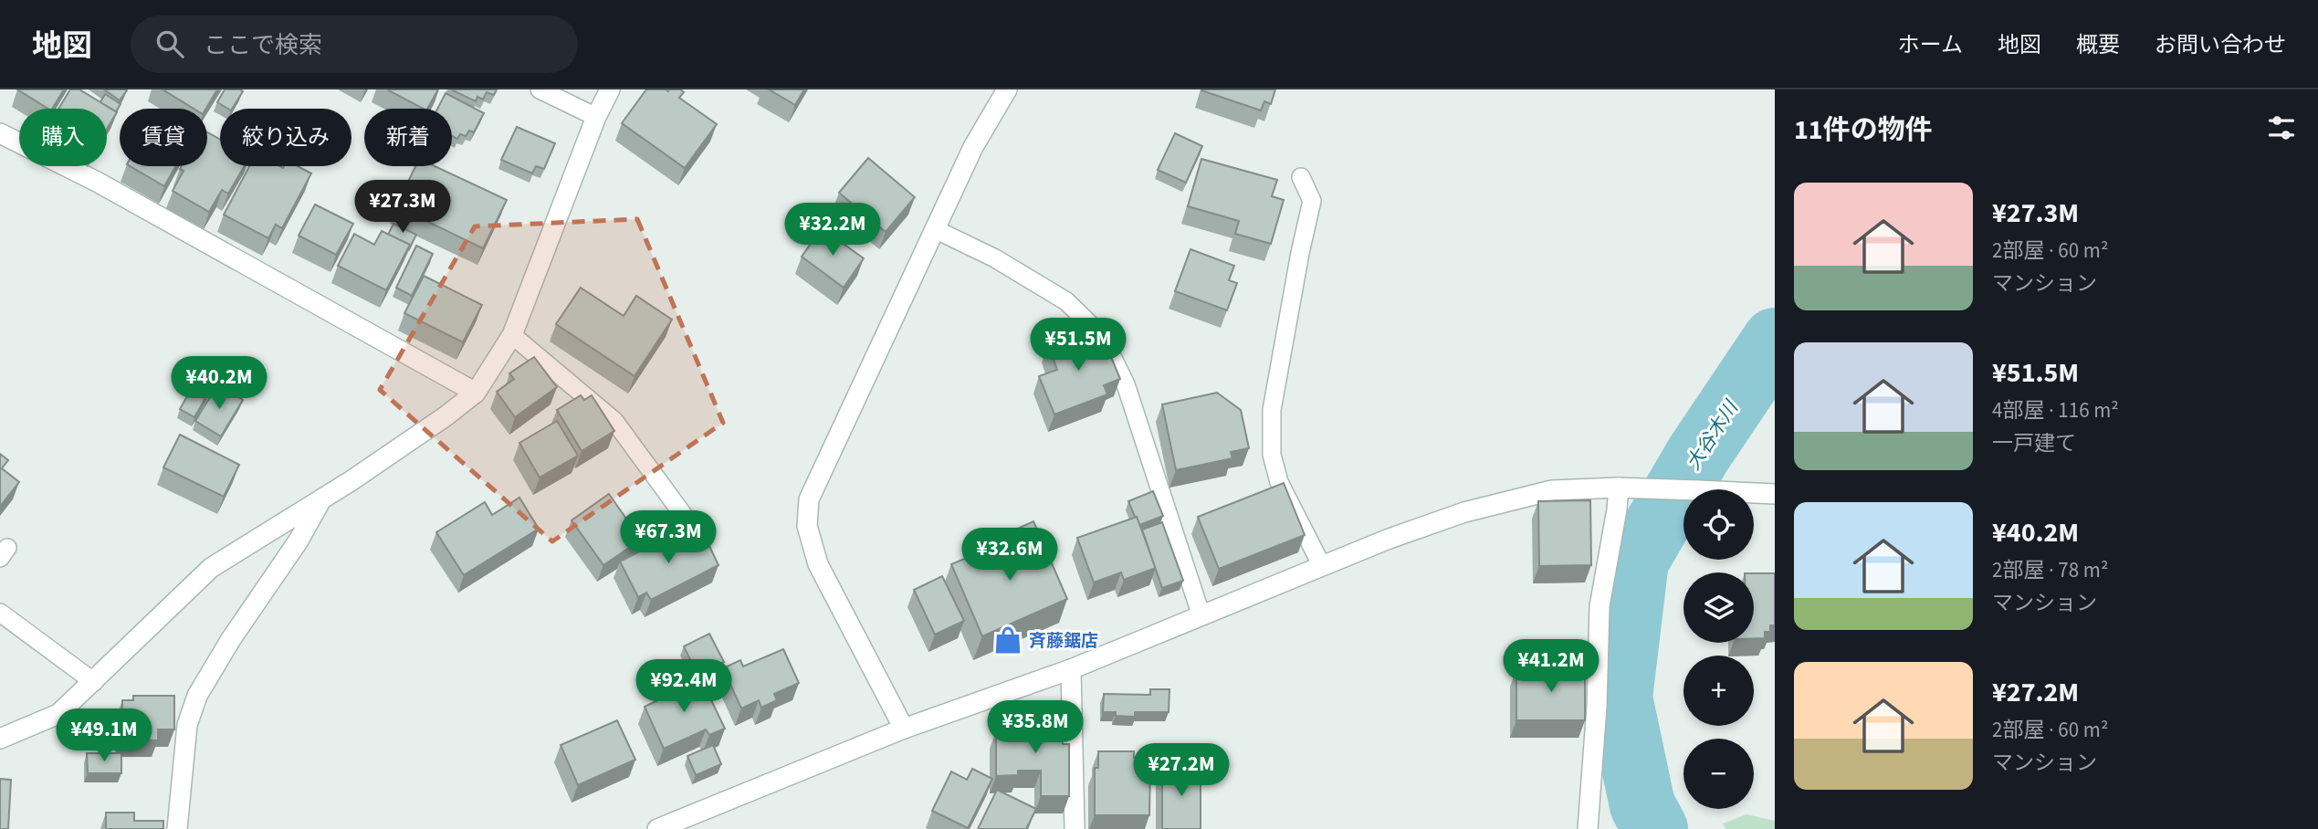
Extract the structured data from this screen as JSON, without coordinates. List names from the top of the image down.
{
  "water": ["大谷木川"],
  "places": {
    "shop": ["斉藤鋸店"]
  },
  "page": {
    "header": "地図",
    "search": "ここで検索",
    "nav": [
      "ホーム",
      "地図",
      "概要",
      "お問い合わせ"
    ],
    "heading": "11件の物件",
    "chip": [
      "購入",
      "賃貸",
      "絞り込み",
      "新着"
    ],
    "list": [
      {
        "name": "¥27.3M",
        "note": "2部屋 · 60 m² · マンション"
      },
      {
        "name": "¥51.5M",
        "note": "4部屋 · 116 m² · 一戸建て"
      },
      {
        "name": "¥40.2M",
        "note": "2部屋 · 78 m² · マンション"
      },
      {
        "name": "¥27.2M",
        "note": "2部屋 · 60 m² · マンション"
      }
    ],
    "price": [
      "¥27.3M",
      "¥32.2M",
      "¥51.5M",
      "¥40.2M",
      "¥67.3M",
      "¥32.6M",
      "¥41.2M",
      "¥92.4M",
      "¥35.8M",
      "¥49.1M",
      "¥27.2M"
    ],
    "map_buttons": ["+", "−"]
  }
}
